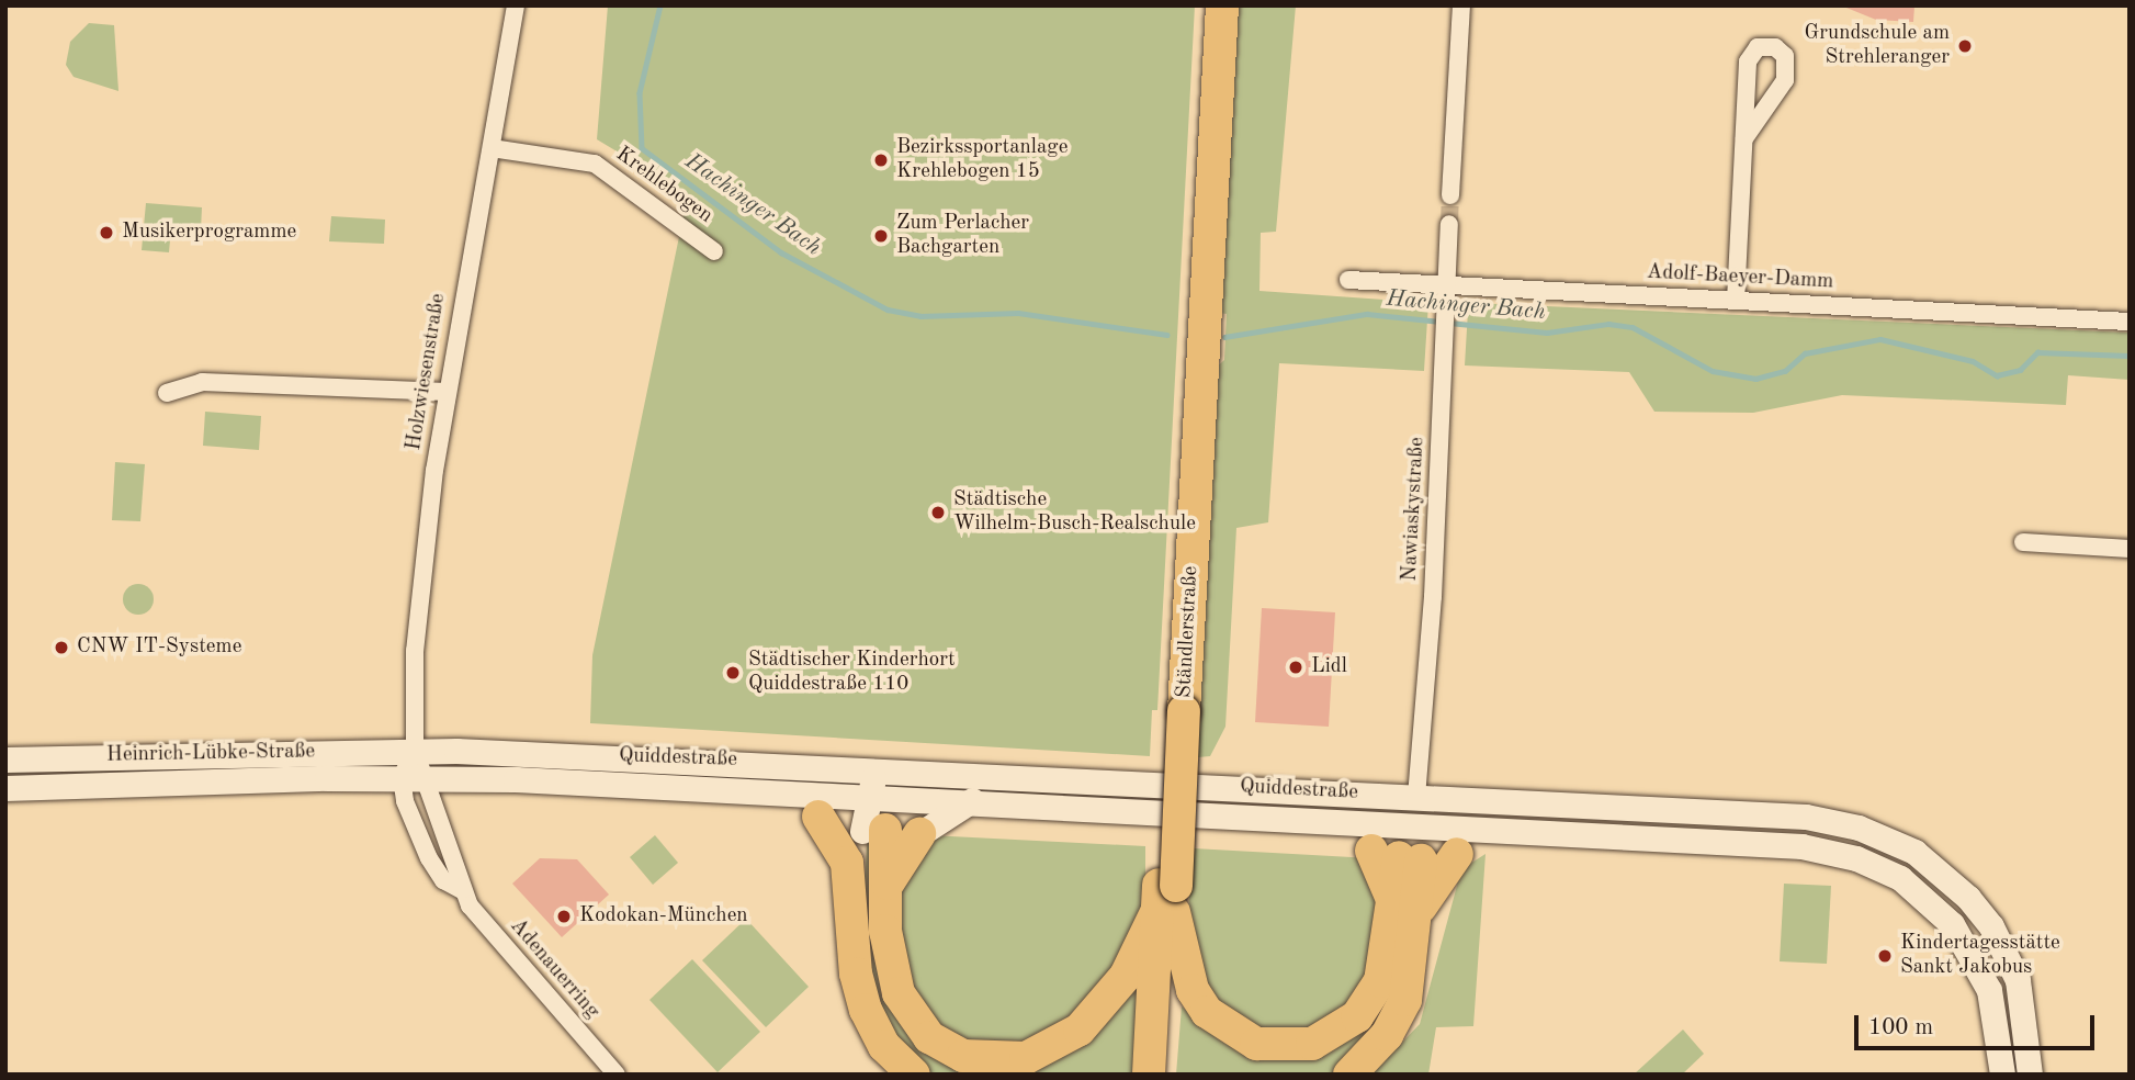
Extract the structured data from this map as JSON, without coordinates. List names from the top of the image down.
{
  "streets": {
    "highway": ["Ständlerstraße"],
    "main road": ["Heinrich-Lübke-Straße", "Quiddestraße"],
    "street": [
      "Krehlebogen",
      "Adolf-Baeyer-Damm",
      "Holzwiesenstraße",
      "Nawiaskystraße",
      "Adenauerring"
    ]
  },
  "crossings": [
    ["Krehlebogen", "Holzwiesenstraße"],
    ["Adolf-Baeyer-Damm", "Nawiaskystraße"],
    ["Holzwiesenstraße", "Heinrich-Lübke-Straße"],
    ["Holzwiesenstraße", "Quiddestraße"],
    ["Nawiaskystraße", "Quiddestraße"],
    ["Heinrich-Lübke-Straße", "Quiddestraße"],
    ["Heinrich-Lübke-Straße", "Adenauerring"],
    ["Quiddestraße", "Adenauerring"]
  ],
  "water": ["Hachinger Bach"],
  "places": [
    "Grundschule am Strehleranger",
    "Bezirkssportanlage Krehlebogen 15",
    "Musikerprogramme",
    "Zum Perlacher Bachgarten",
    "Städtische Wilhelm-Busch-Realschule",
    "CNW IT-Systeme",
    "Lidl",
    "Städtischer Kinderhort Quiddestraße 110",
    "Kodokan-München",
    "Kindertagesstätte Sankt Jakobus"
  ],
  "scale_bar": "100 m"
}
